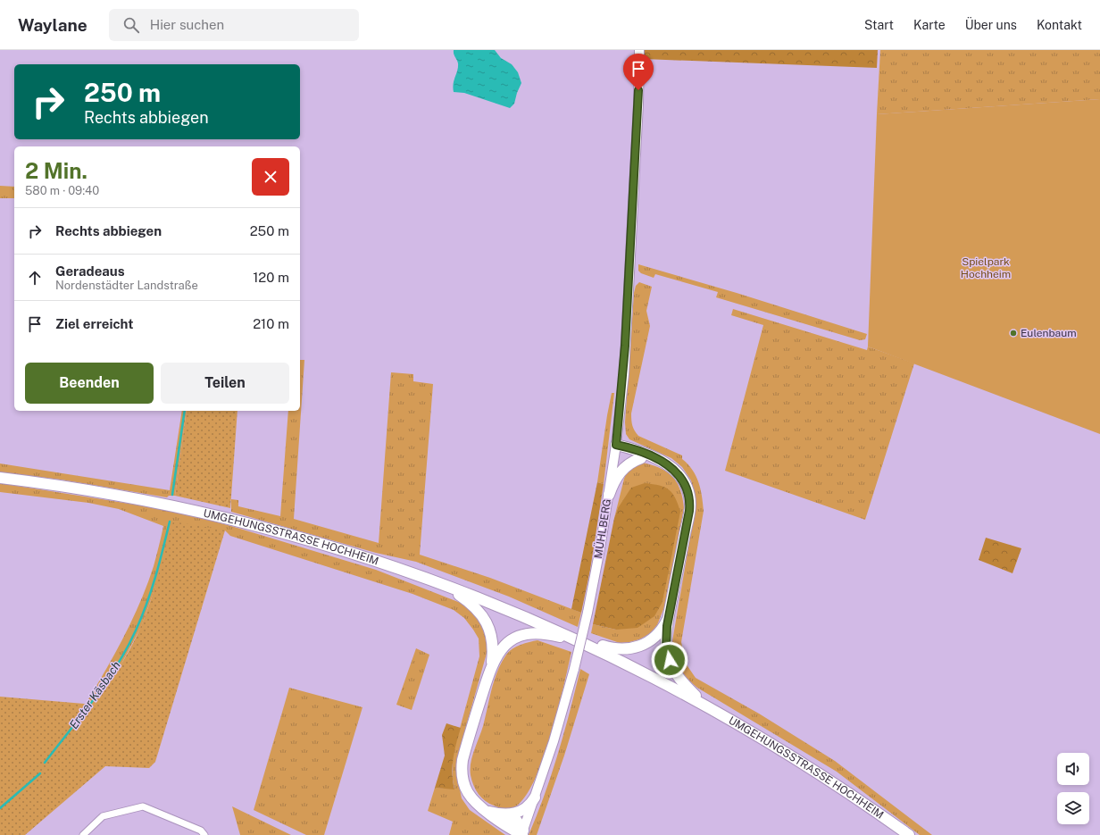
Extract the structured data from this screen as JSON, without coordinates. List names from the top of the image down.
{
  "streets": {
    "main road": ["MÜHLBERG", "UMGEHUNGSSTRASSE HOCHHEIM"]
  },
  "water": ["Erster Käsbach"],
  "parks": ["Spielpark Hochheim"],
  "places": ["Eulenbaum"],
  "page": {
    "header": "Waylane",
    "search": "Hier suchen",
    "nav": [
      "Start",
      "Karte",
      "Über uns",
      "Kontakt"
    ],
    "turn": ["250 m", "Rechts abbiegen"],
    "heading": ["2 Min.", "580 m · 09:40"],
    "list": [
      {
        "name": "Rechts abbiegen",
        "value": "250 m"
      },
      {
        "name": "Geradeaus",
        "note": "Nordenstädter Landstraße",
        "value": "120 m"
      },
      {
        "name": "Ziel erreicht",
        "value": "210 m"
      }
    ],
    "buttons": ["Beenden", "Teilen"]
  }
}
